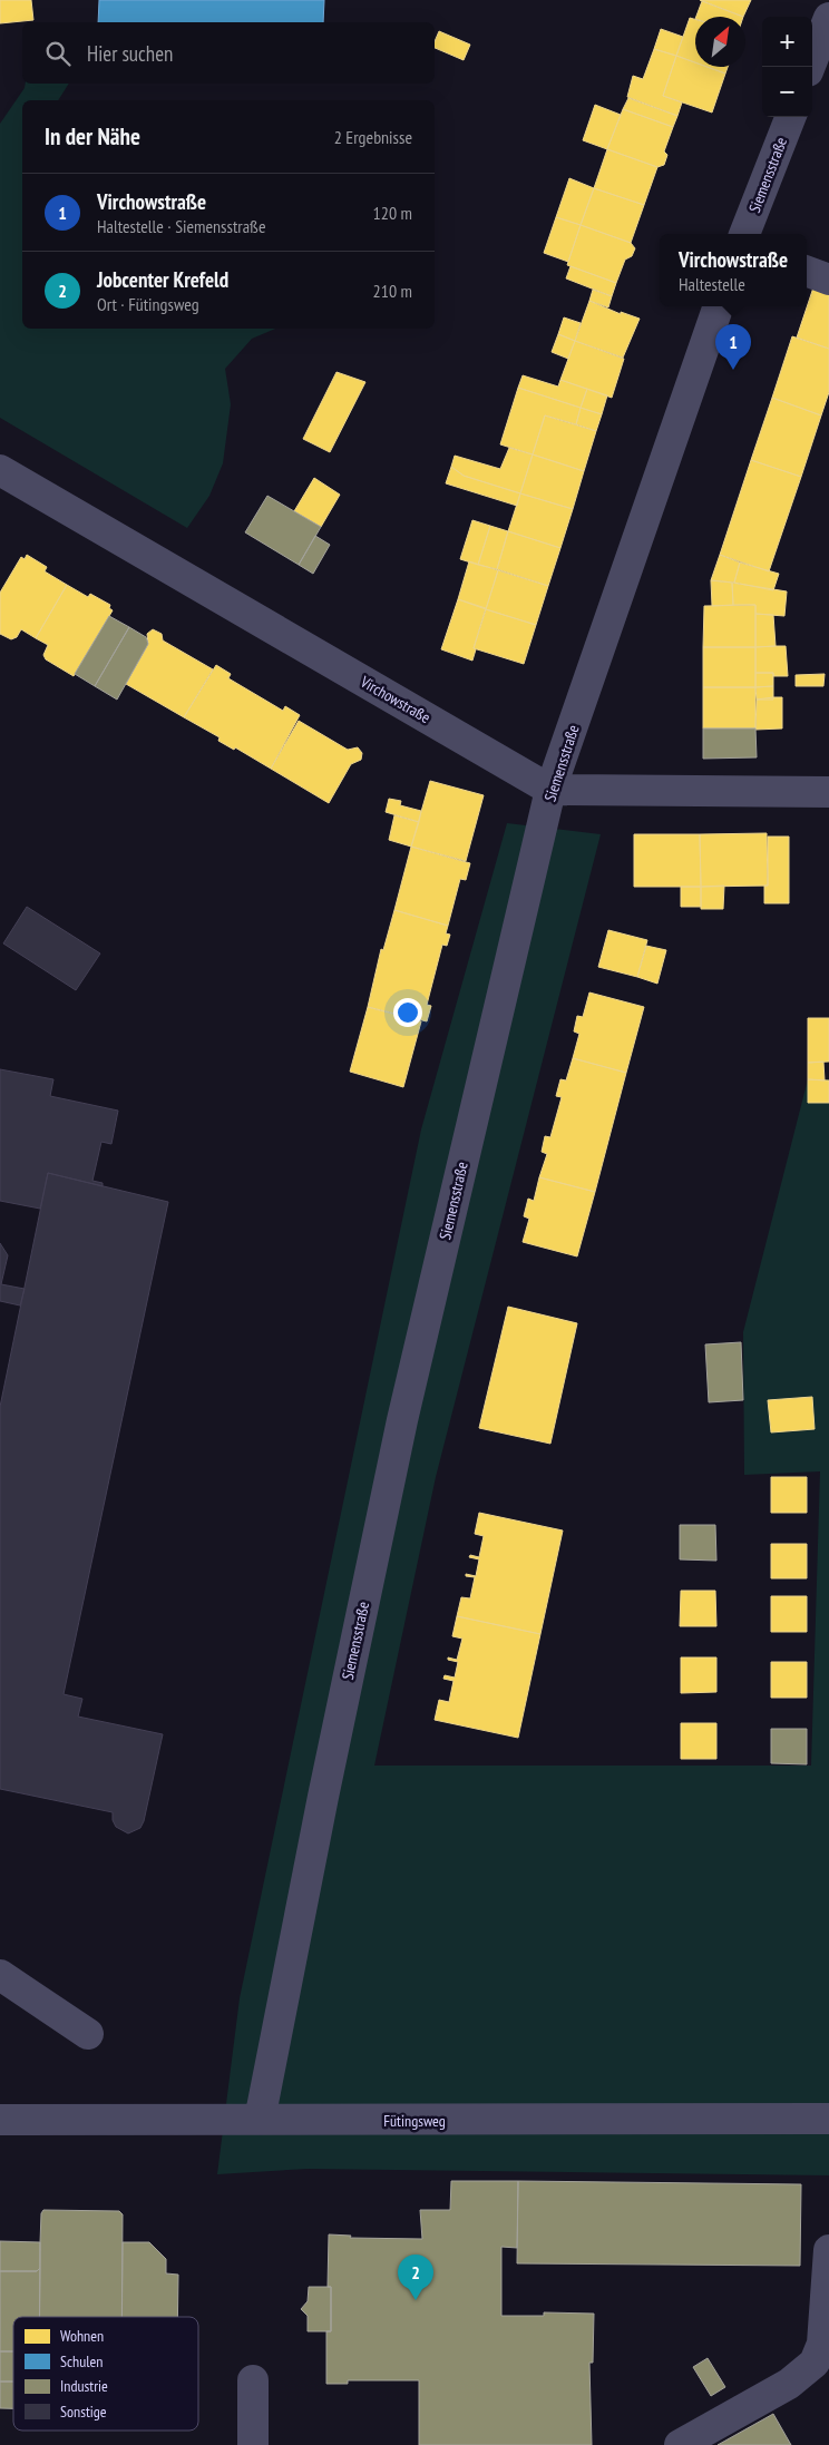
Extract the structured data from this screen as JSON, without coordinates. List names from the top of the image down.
{
  "streets": {
    "street": ["Siemensstraße", "Virchowstraße", "Fütingsweg"]
  },
  "crossings": [
    ["Siemensstraße", "Virchowstraße"],
    ["Siemensstraße", "Fütingsweg"]
  ],
  "legend": [
    "Wohnen",
    "Schulen",
    "Industrie",
    "Sonstige"
  ],
  "north": "top right",
  "page": {
    "map_buttons": ["+", "−"],
    "search": "Hier suchen",
    "heading": ["In der Nähe", "2 Ergebnisse"],
    "list": [
      {
        "mark": "1",
        "name": "Virchowstraße",
        "note": "Haltestelle · Siemensstraße",
        "value": "120 m"
      },
      {
        "mark": "2",
        "name": "Jobcenter Krefeld",
        "note": "Ort · Fütingsweg",
        "value": "210 m"
      }
    ],
    "popup": ["Virchowstraße", "Haltestelle"],
    "pins": ["1", "2"]
  }
}
